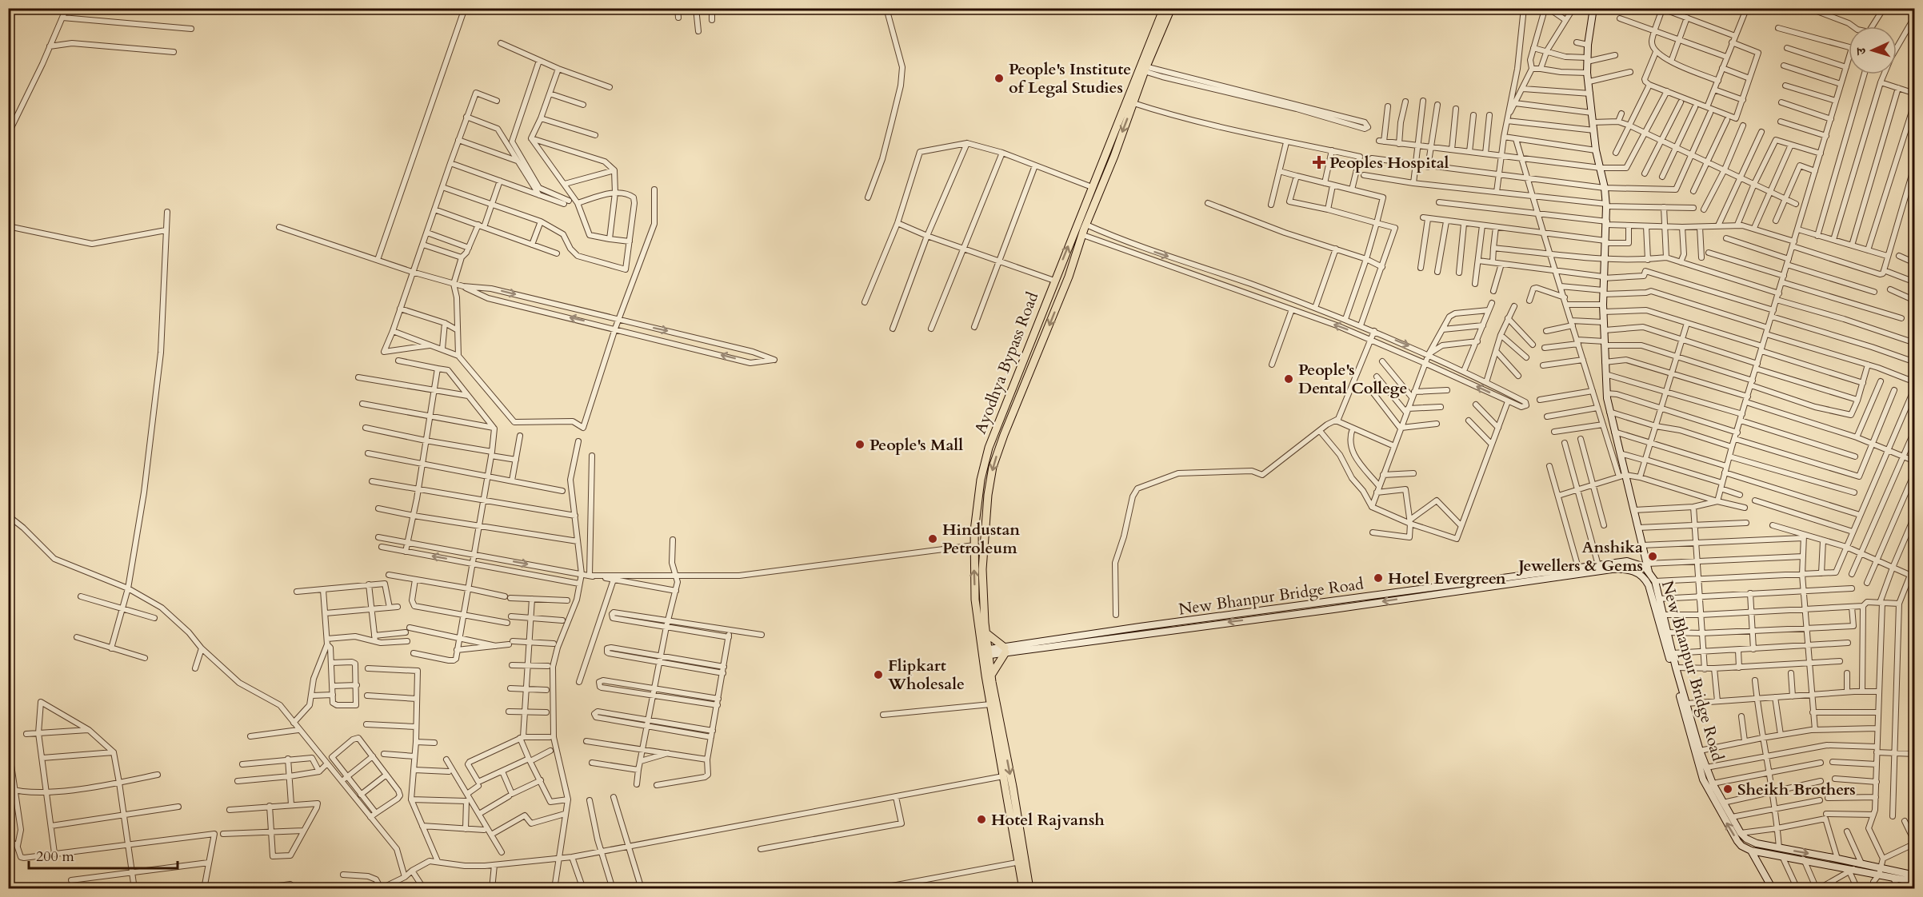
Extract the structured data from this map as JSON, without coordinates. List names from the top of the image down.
{
  "streets": {
    "main road": ["Ayodhya Bypass Road"],
    "street": ["New Bhanpur Bridge Road"]
  },
  "crossings": [
    ["Ayodhya Bypass Road", "New Bhanpur Bridge Road"]
  ],
  "places": {
    "other": [
      "People's Institute of Legal Studies",
      "People's Dental College",
      "People's Mall",
      "Hindustan Petroleum",
      "Anshika Jewellers & Gems",
      "Hotel Evergreen",
      "Flipkart Wholesale",
      "Sheikh Brothers",
      "Hotel Rajvansh"
    ],
    "health": ["Peoples Hospital"]
  },
  "scale_bar": "200 m",
  "north": "left"
}
